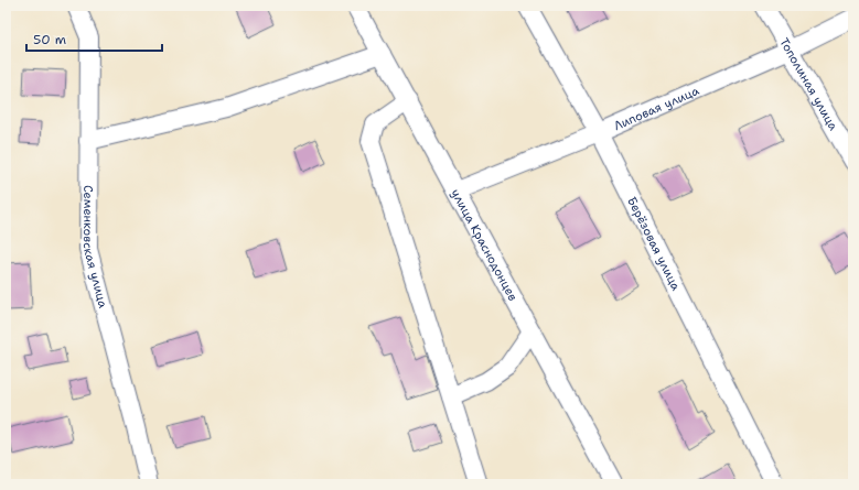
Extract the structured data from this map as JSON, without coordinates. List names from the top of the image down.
{
  "streets": {
    "street": [
      "Тополиная улица",
      "Липовая улица",
      "Берёзовая улица",
      "улица Краснодонцев",
      "Семенковская улица"
    ]
  },
  "crossings": [
    ["Тополиная улица", "Липовая улица"],
    ["Липовая улица", "Берёзовая улица"],
    ["Липовая улица", "улица Краснодонцев"]
  ],
  "scale_bar": "50 m"
}
